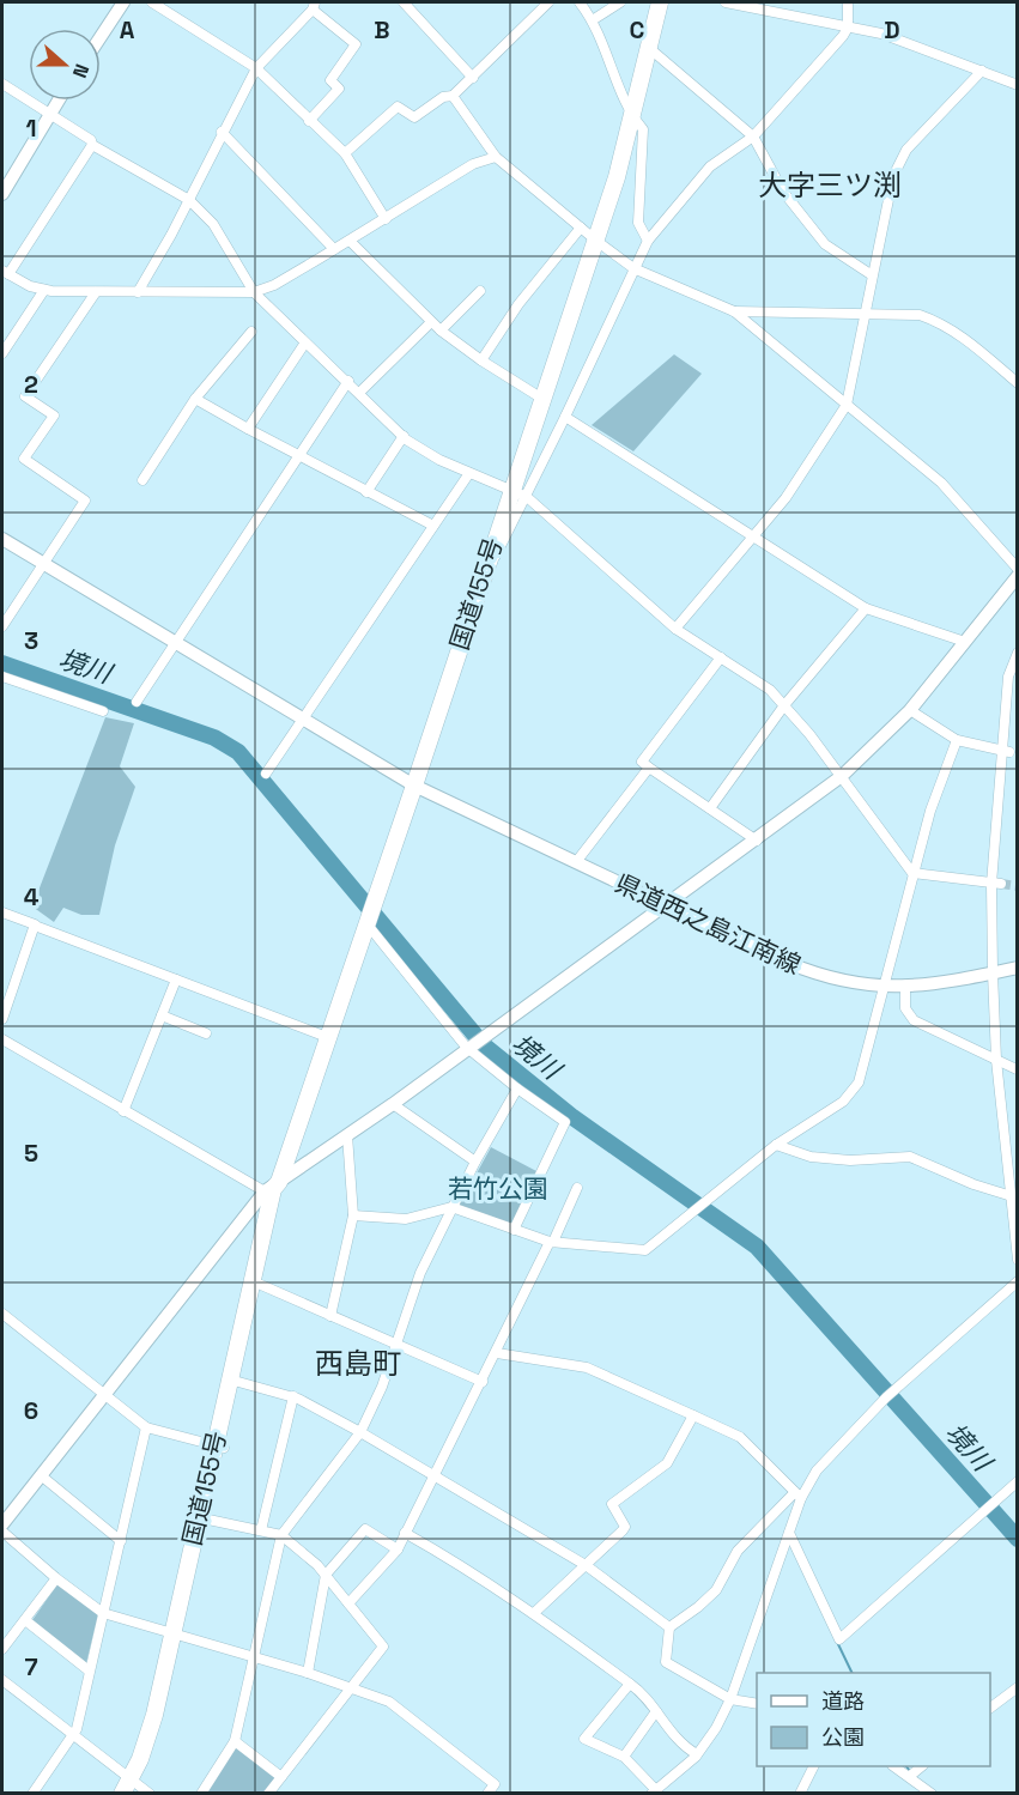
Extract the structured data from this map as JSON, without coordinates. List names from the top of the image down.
{
  "streets": {
    "highway": ["国道155号"],
    "street": ["県道西之島江南線"]
  },
  "crossings": [
    ["国道155号", "県道西之島江南線"]
  ],
  "districts": ["大字三ツ渕", "西島町"],
  "water": ["境川"],
  "parks": ["若竹公園"],
  "legend": ["道路", "公園"],
  "north": "right",
  "grid": {
    "columns": [
      "A",
      "B",
      "C",
      "D"
    ],
    "rows": [
      "1",
      "2",
      "3",
      "4",
      "5",
      "6",
      "7"
    ]
  }
}
